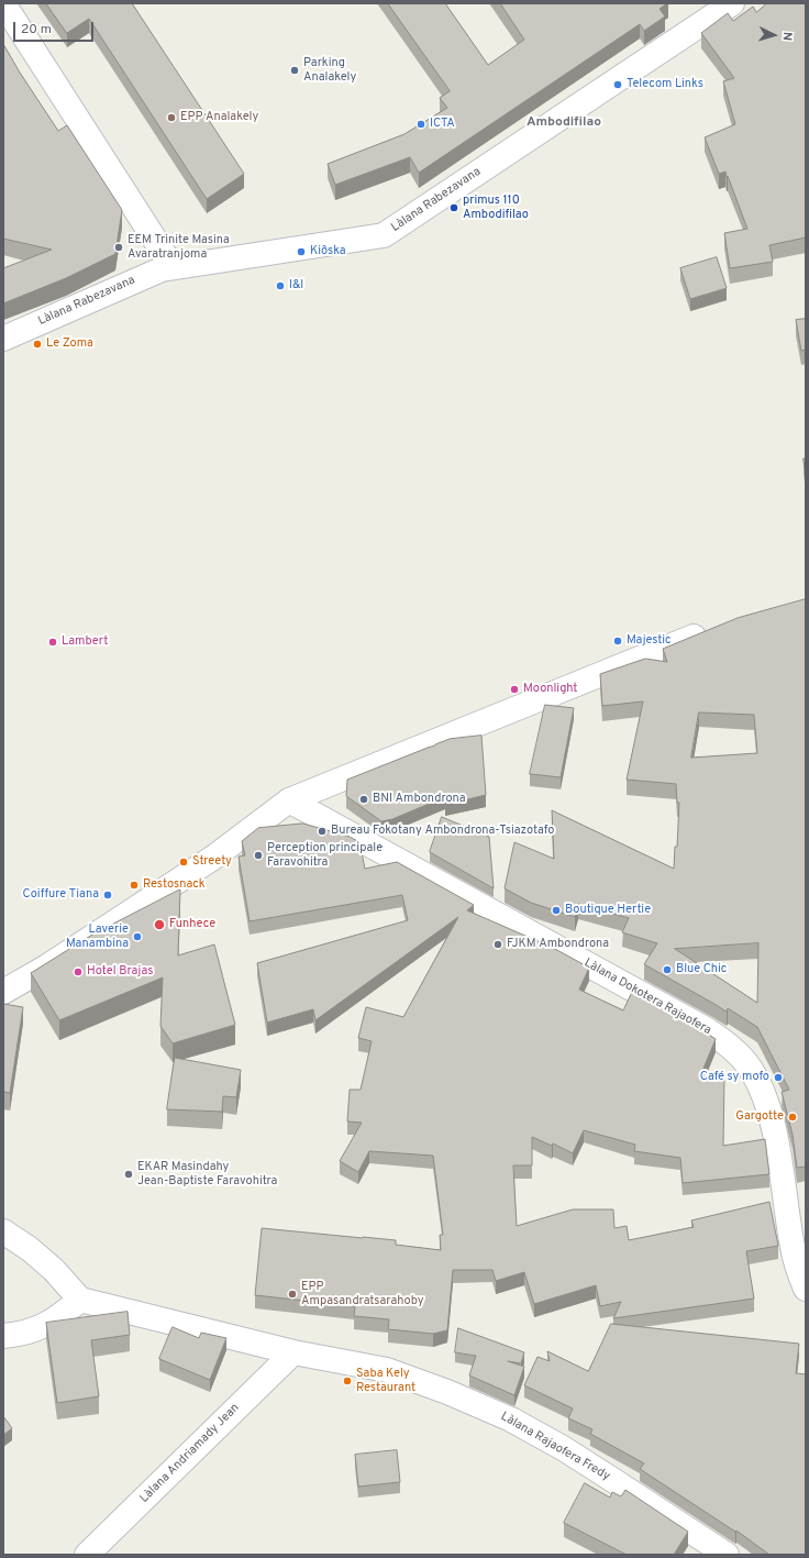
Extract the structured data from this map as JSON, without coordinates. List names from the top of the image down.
{
  "streets": {
    "street": [
      "Làlana Rabezavana",
      "Làlana Dokotera Rajaofera",
      "Làlana Rajaofera Fredy",
      "Làlana Andriamady Jean"
    ]
  },
  "crossings": [
    ["Làlana Rajaofera Fredy", "Làlana Andriamady Jean"]
  ],
  "districts": ["Ambodifilao"],
  "places": [
    "Parking Analakely",
    "Telecom Links",
    "EPP Analakely",
    "ICTA",
    "primus 110 Ambodifilao",
    "EEM Trinite Masina Avaratranjoma",
    "Kiôska",
    "l&l",
    "Le Zoma",
    "Majestic",
    "Lambert",
    "Moonlight",
    "BNI Ambondrona",
    "Bureau Fokotany Ambondrona-Tsiazotafo",
    "Perception principale Faravohitra",
    "Streety",
    "Restosnack",
    "Coiffure Tiana",
    "Boutique Hertie",
    "Funhece",
    "Laverie Manambina",
    "FJKM Ambondrona",
    "Blue Chic",
    "Hotel Brajas",
    "Café sy mofo",
    "Gargotte",
    "EKAR Masindahy Jean-Baptiste Faravohitra",
    "EPP Ampasandratsarahoby",
    "Saba Kely Restaurant"
  ],
  "scale_bar": "20 m",
  "north": "right"
}
